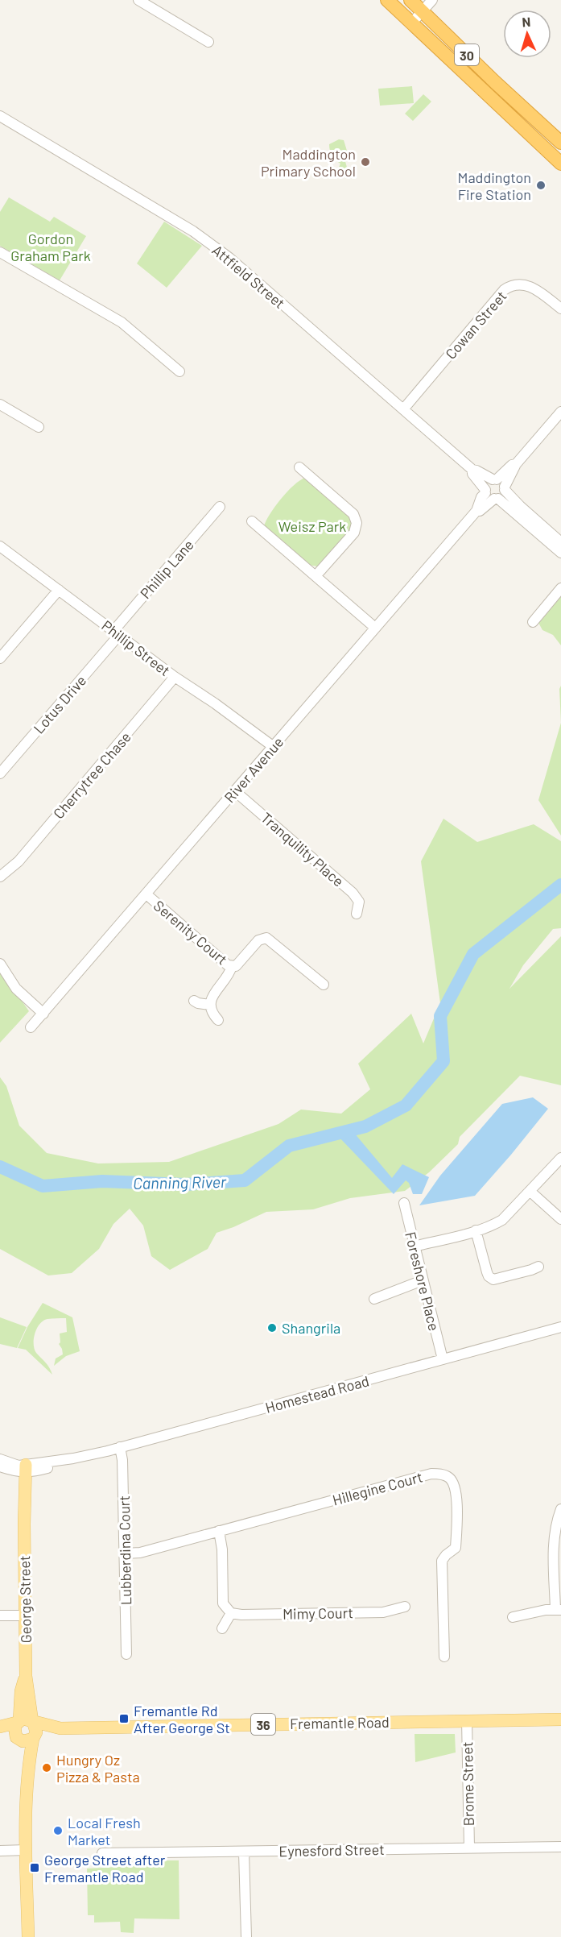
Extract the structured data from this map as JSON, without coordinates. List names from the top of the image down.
{
  "streets": {
    "highway": ["30"],
    "main road": ["George Street", "Fremantle Road", "36"],
    "street": [
      "Attfield Street",
      "Cowan Street",
      "Phillip Lane",
      "Phillip Street",
      "Lotus Drive",
      "River Avenue",
      "Cherrytree Chase",
      "Tranquility Place",
      "Serenity Court",
      "Foreshore Place",
      "Homestead Road",
      "Hillegine Court",
      "Lubberdina Court",
      "Mimy Court",
      "Brome Street",
      "Eynesford Street"
    ]
  },
  "crossings": [
    ["Attfield Street", "Cowan Street"],
    ["Attfield Street", "River Avenue"],
    ["Phillip Lane", "Phillip Street"],
    ["Phillip Lane", "Lotus Drive"],
    ["Phillip Street", "Lotus Drive"],
    ["Phillip Street", "River Avenue"],
    ["Phillip Street", "Cherrytree Chase"],
    ["River Avenue", "Tranquility Place"],
    ["River Avenue", "Serenity Court"],
    ["Foreshore Place", "Homestead Road"],
    ["Homestead Road", "Lubberdina Court"],
    ["Homestead Road", "George Street"],
    ["Hillegine Court", "Lubberdina Court"],
    ["George Street", "Fremantle Road"],
    ["Fremantle Road", "Brome Street"],
    ["Brome Street", "Eynesford Street"]
  ],
  "water": ["Canning River"],
  "parks": ["Gordon Graham Park", "Weisz Park"],
  "places": {
    "other": [
      "Maddington Primary School",
      "Maddington Fire Station",
      "Shangrila",
      "Hungry Oz Pizza & Pasta",
      "Local Fresh Market"
    ],
    "transit": ["Fremantle Rd After George St", "George Street after Fremantle Road"]
  },
  "north": "top"
}
